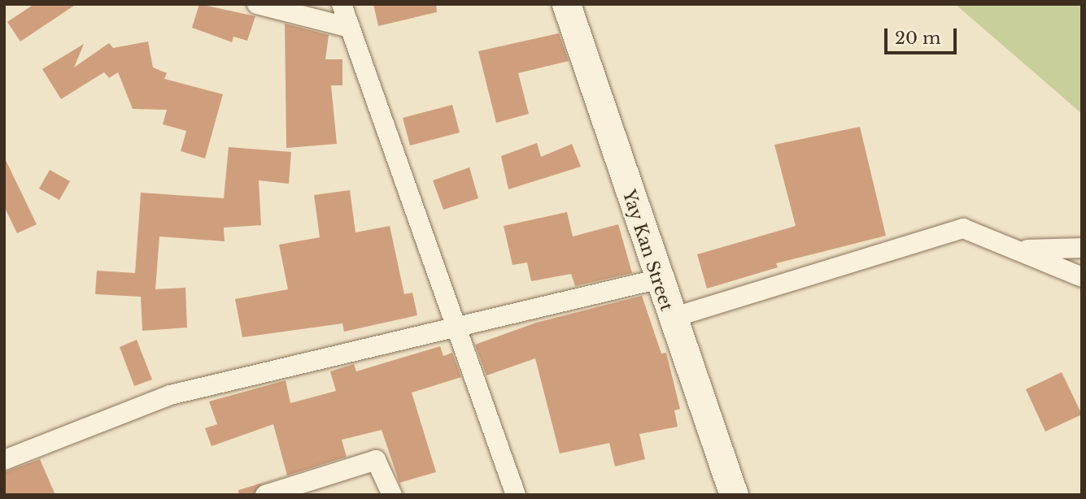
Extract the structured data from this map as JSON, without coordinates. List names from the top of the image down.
{
  "streets": {
    "main road": ["Yay Kan Street"]
  },
  "scale_bar": "20 m"
}
